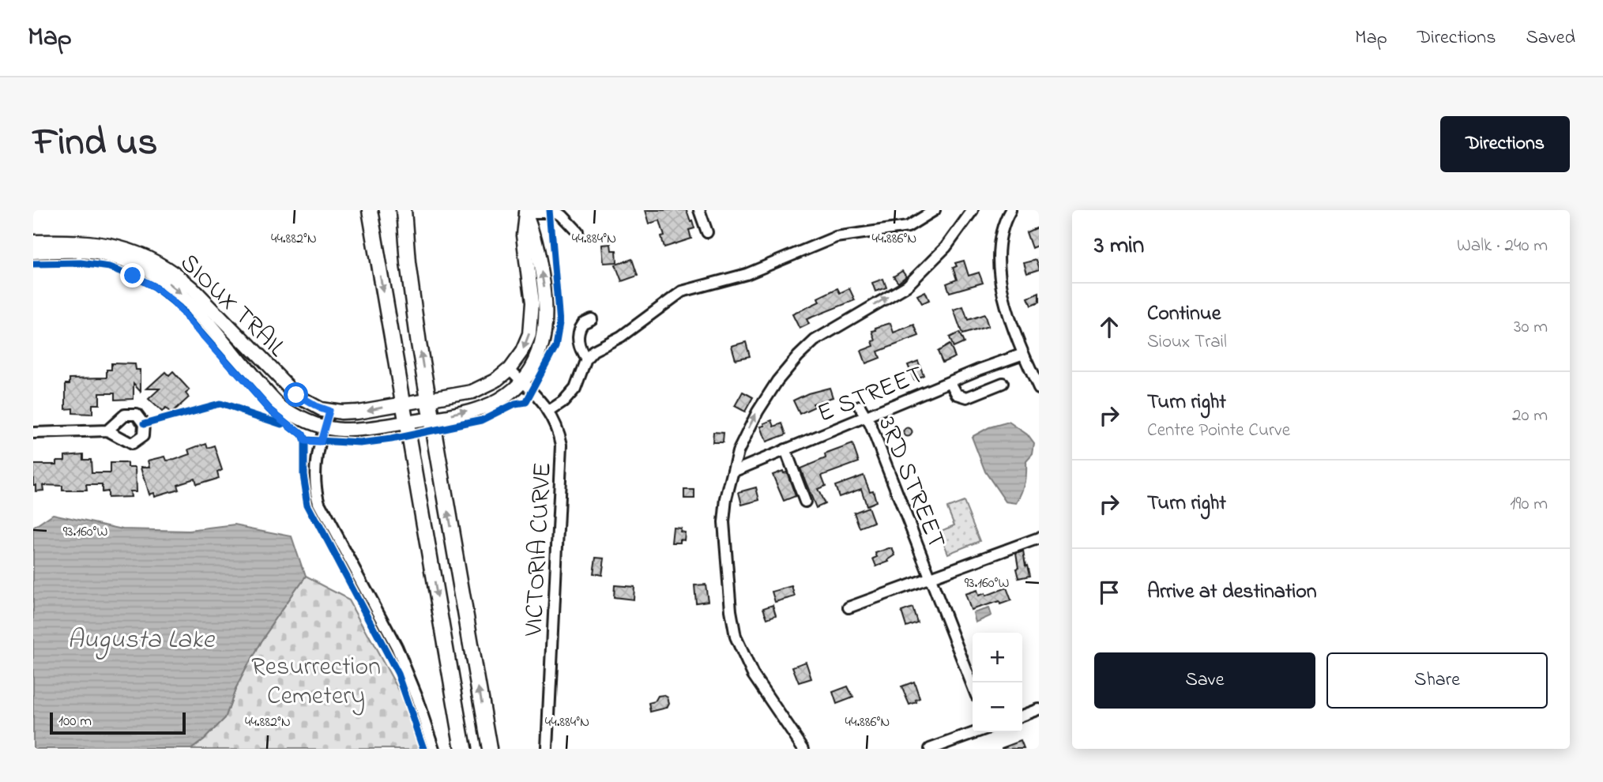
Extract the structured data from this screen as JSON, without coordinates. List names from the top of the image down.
{
  "streets": {
    "main road": ["SIOUX TRAIL"],
    "street": ["E STREET", "3RD STREET", "VICTORIA CURVE"]
  },
  "crossings": [
    ["SIOUX TRAIL", "VICTORIA CURVE"],
    ["E STREET", "3RD STREET"]
  ],
  "water": ["Augusta Lake"],
  "parks": ["Resurrection Cemetery"],
  "scale_bar": "100 m",
  "page": {
    "header": "Map",
    "nav": ["Map", "Directions", "Saved"],
    "title": "Find us",
    "buttons": [
      "Directions",
      ["Save", "Share"]
    ],
    "heading": ["3 min", "Walk · 240 m"],
    "list": [
      ["Continue", "Sioux Trail", "30 m"],
      ["Turn right", "Centre Pointe Curve", "20 m"],
      ["Turn right", "190 m"],
      "Arrive at destination"
    ],
    "map_buttons": ["+", "−"],
    "scale": "100 m"
  },
  "coordinates": [
    "44.882°N",
    "44.884°N",
    "44.886°N",
    "93.160°W"
  ]
}
